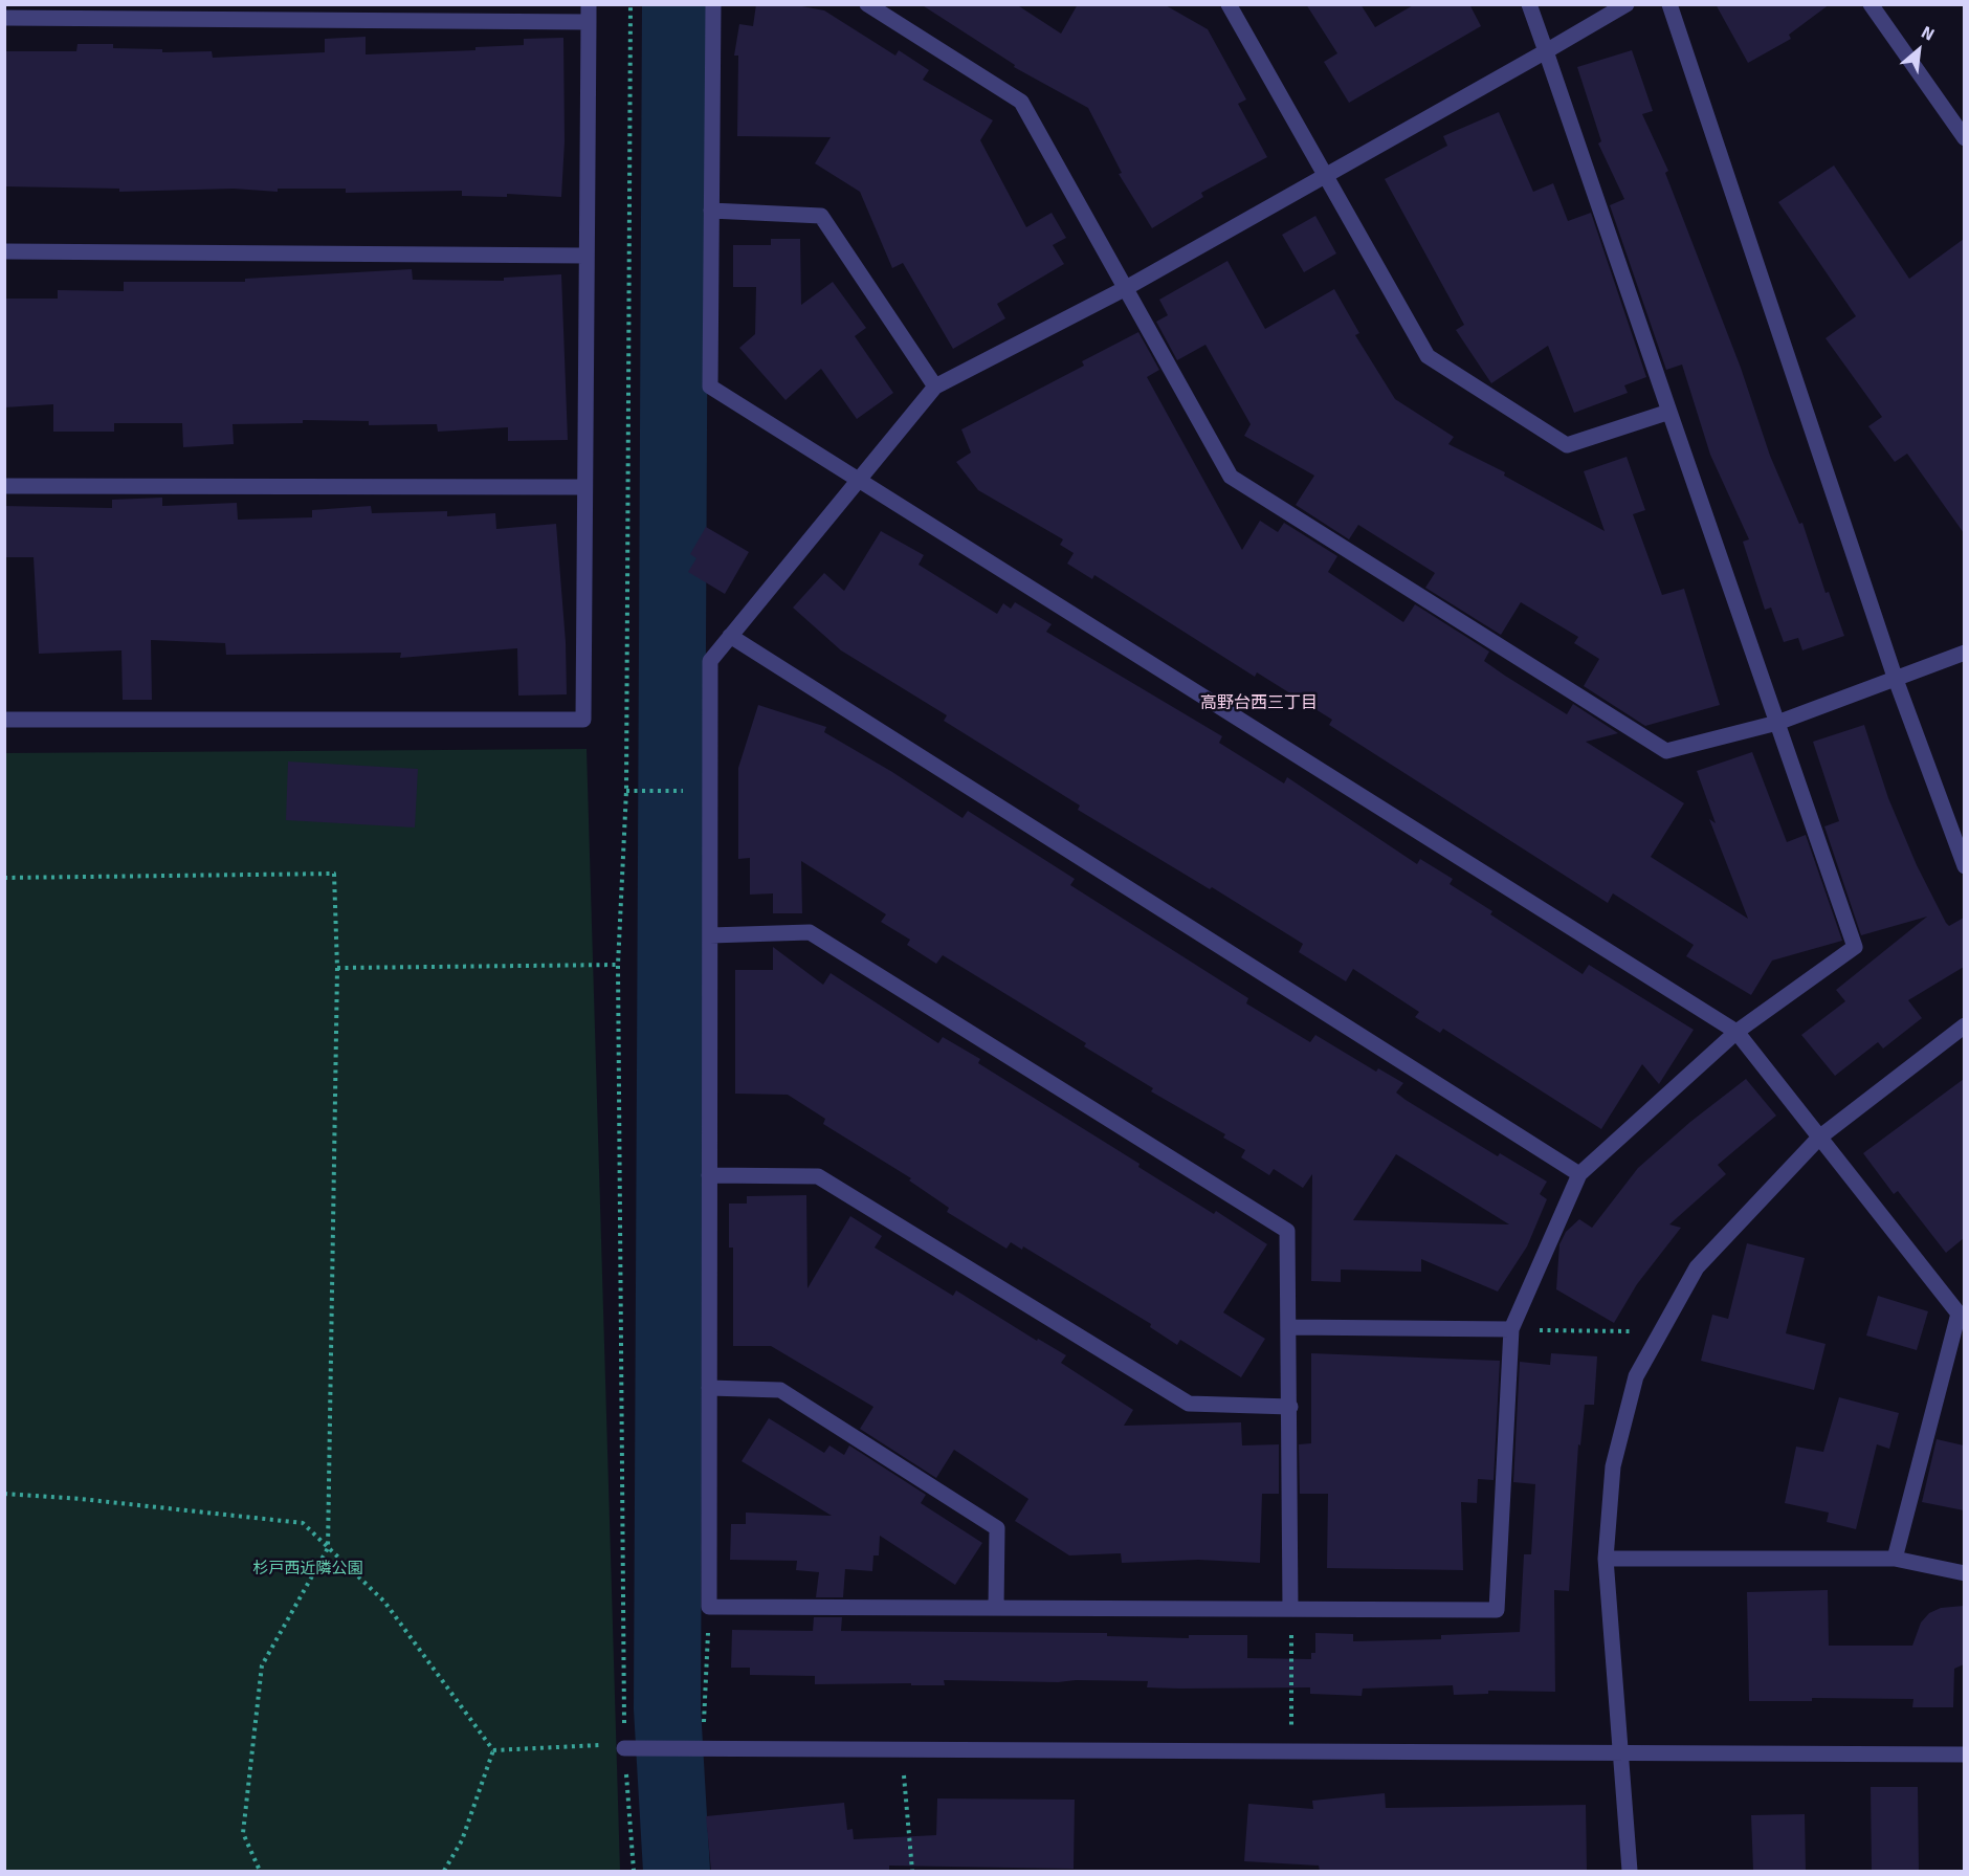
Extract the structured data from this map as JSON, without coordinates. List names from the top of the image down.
{
  "districts": ["高野台西三丁目"],
  "parks": ["杉戸西近隣公園"],
  "north": "top right"
}
